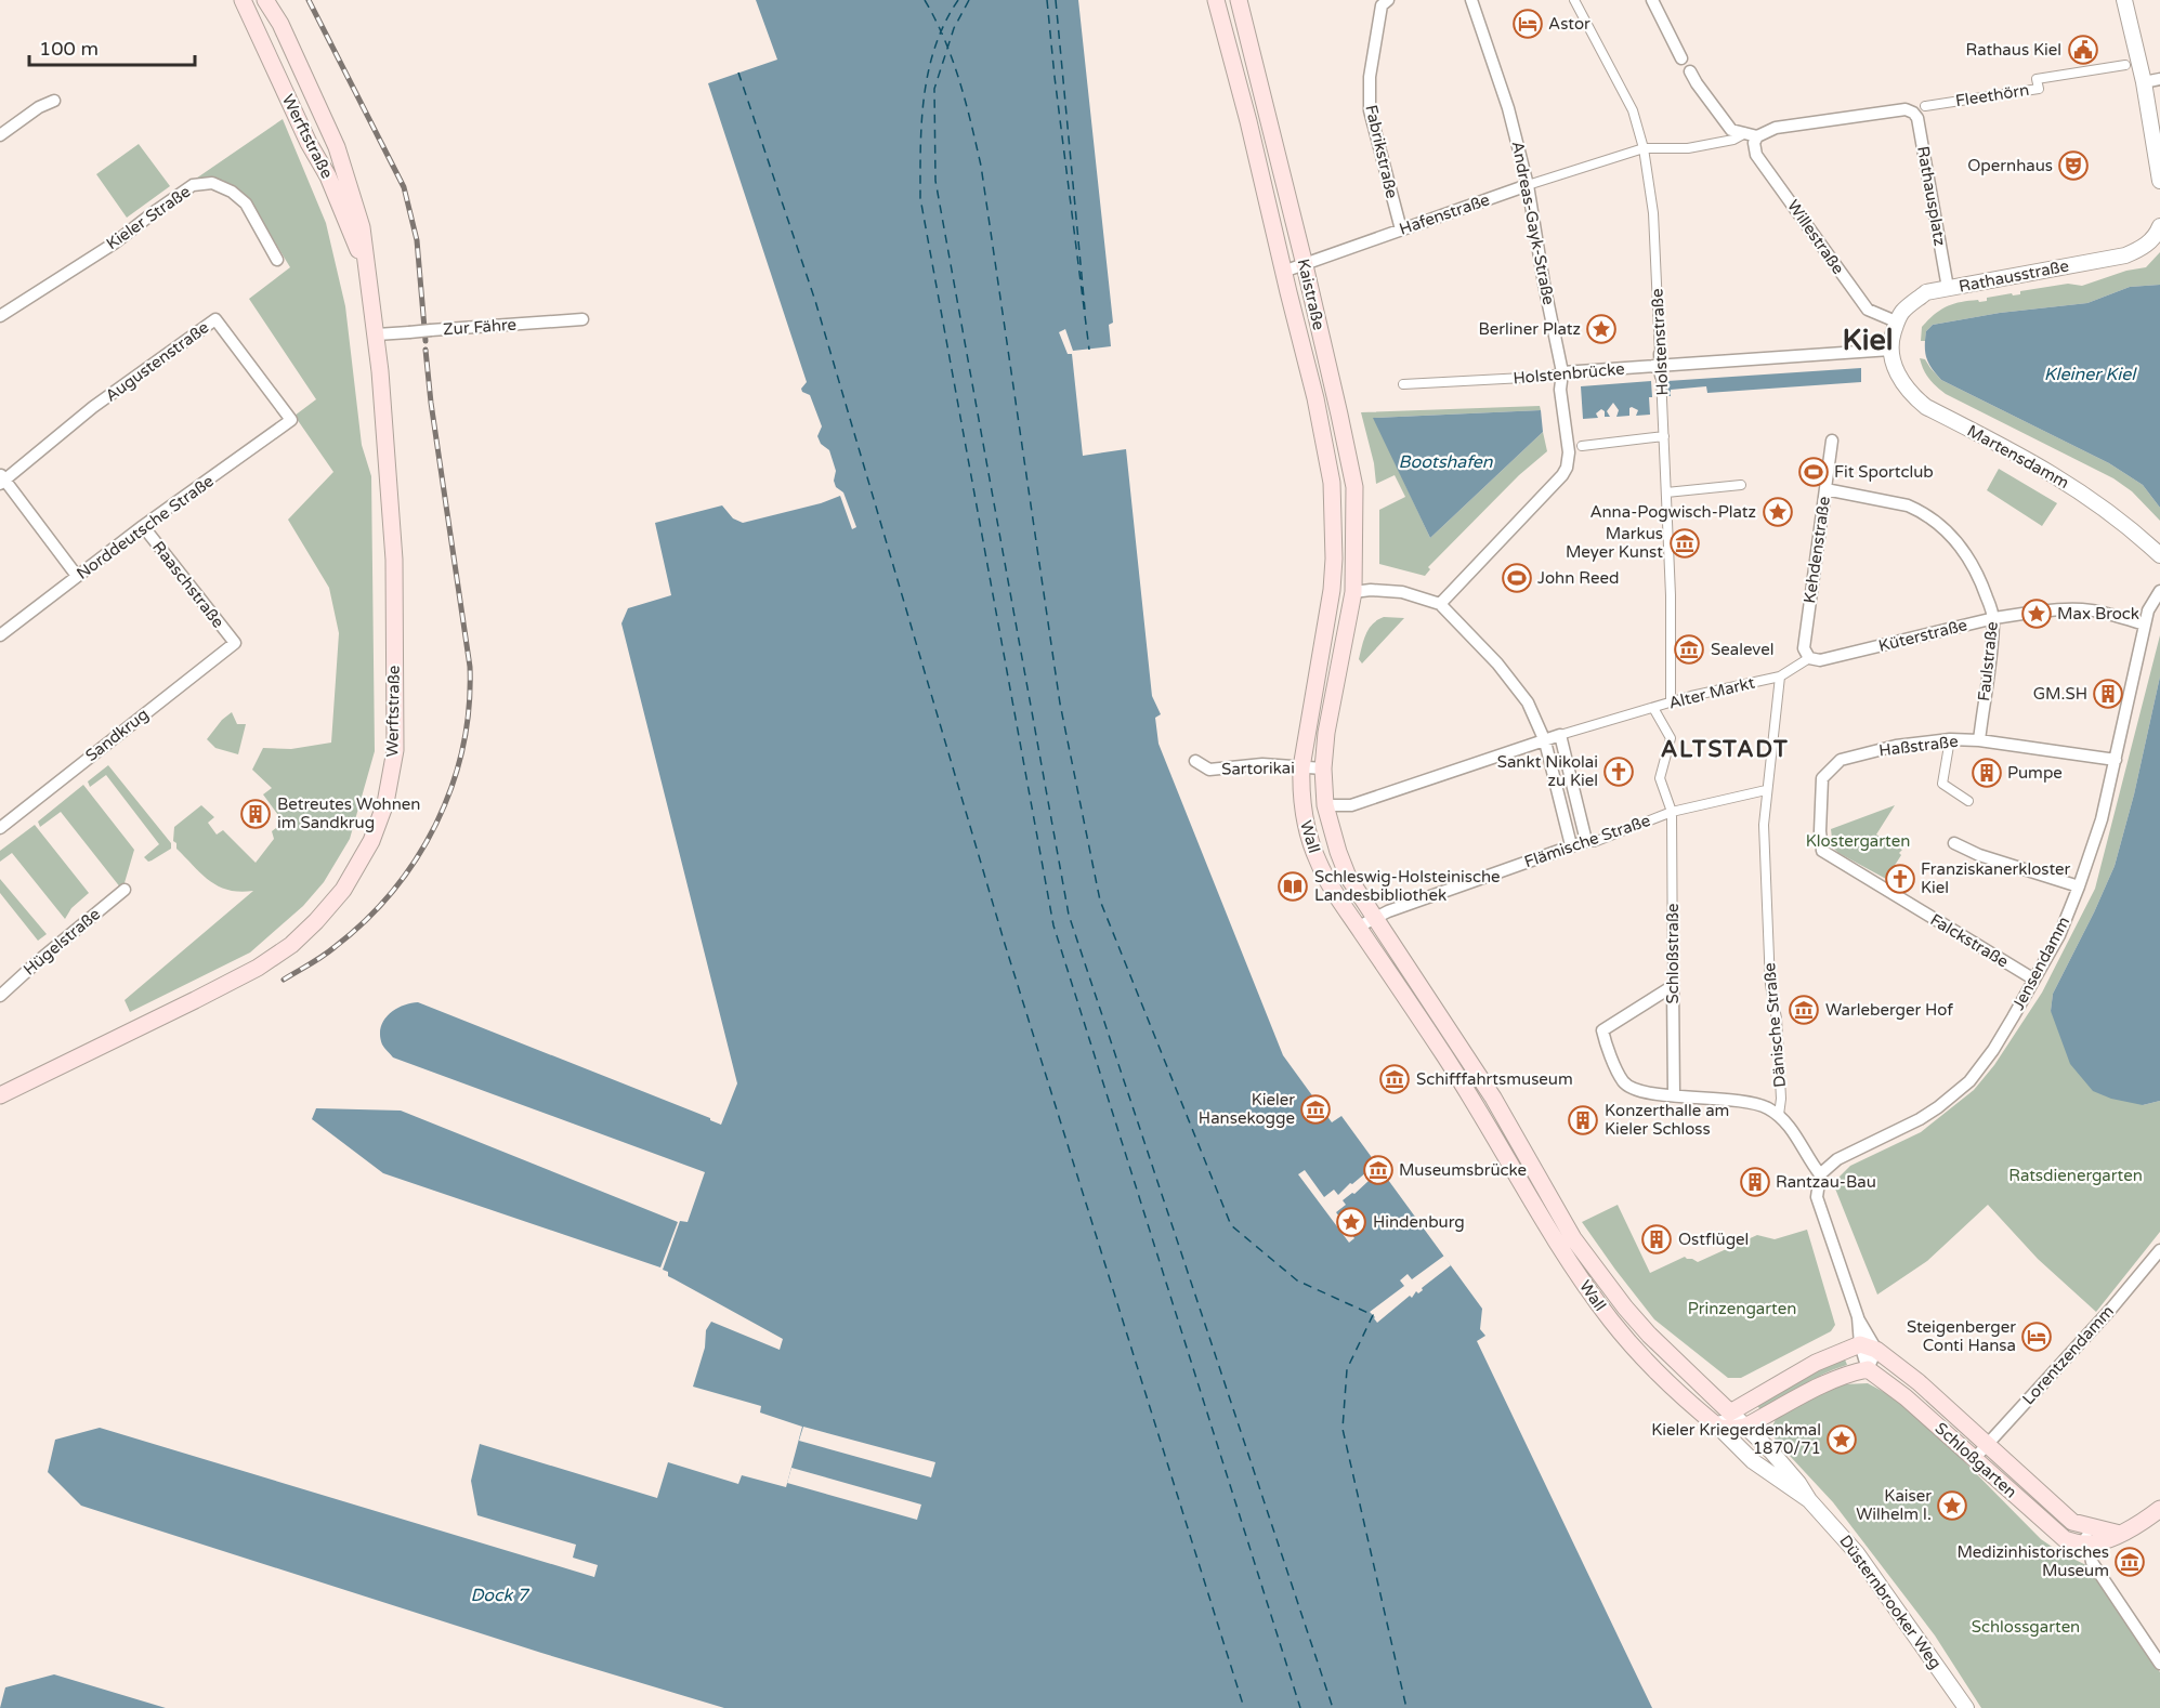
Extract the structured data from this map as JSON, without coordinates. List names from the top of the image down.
{
  "streets": {
    "main road": [
      "Werftstraße",
      "Kaistraße",
      "Wall",
      "Schloßgarten"
    ],
    "street": [
      "Fleethörn",
      "Fabrikstraße",
      "Rathausplatz",
      "Hafenstraße",
      "Kieler Straße",
      "Andreas-Gayk-Straße",
      "Willestraße",
      "Rathausstraße",
      "Zur Fähre",
      "Holstenstraße",
      "Augustenstraße",
      "Holstenbrücke",
      "Martensdamm",
      "Norddeutsche Straße",
      "Kehdenstraße",
      "Raaschstraße",
      "Küterstraße",
      "Faulstraße",
      "Alter Markt",
      "Sandkrug",
      "Haßstraße",
      "Sartorikai",
      "Flämische Straße",
      "Falckstraße",
      "Hügelstraße",
      "Schloßstraße",
      "Jensendamm",
      "Dänische Straße",
      "Lorentzendamm",
      "Düsternbrooker Weg"
    ]
  },
  "crossings": [
    ["Werftstraße", "Zur Fähre"],
    ["Fabrikstraße", "Hafenstraße"],
    ["Rathausplatz", "Hafenstraße"],
    ["Rathausplatz", "Willestraße"],
    ["Rathausplatz", "Rathausstraße"],
    ["Hafenstraße", "Andreas-Gayk-Straße"],
    ["Hafenstraße", "Willestraße"],
    ["Hafenstraße", "Kaistraße"],
    ["Hafenstraße", "Holstenstraße"],
    ["Andreas-Gayk-Straße", "Holstenbrücke"],
    ["Willestraße", "Rathausstraße"],
    ["Kaistraße", "Wall"],
    ["Holstenstraße", "Holstenbrücke"],
    ["Holstenstraße", "Alter Markt"],
    ["Augustenstraße", "Norddeutsche Straße"],
    ["Holstenbrücke", "Martensdamm"],
    ["Norddeutsche Straße", "Raaschstraße"],
    ["Kehdenstraße", "Küterstraße"],
    ["Kehdenstraße", "Faulstraße"],
    ["Kehdenstraße", "Alter Markt"],
    ["Raaschstraße", "Sandkrug"],
    ["Küterstraße", "Faulstraße"],
    ["Küterstraße", "Alter Markt"],
    ["Küterstraße", "Jensendamm"],
    ["Faulstraße", "Haßstraße"],
    ["Alter Markt", "Flämische Straße"],
    ["Alter Markt", "Schloßstraße"],
    ["Alter Markt", "Dänische Straße"],
    ["Haßstraße", "Falckstraße"],
    ["Haßstraße", "Jensendamm"],
    ["Sartorikai", "Wall"],
    ["Wall", "Flämische Straße"],
    ["Wall", "Düsternbrooker Weg"],
    ["Flämische Straße", "Schloßstraße"],
    ["Falckstraße", "Jensendamm"],
    ["Lorentzendamm", "Schloßgarten"]
  ],
  "districts": ["Kiel", "ALTSTADT"],
  "water": ["Kleiner Kiel", "Bootshafen", "Dock 7"],
  "parks": [
    "Klostergarten",
    "Ratsdienergarten",
    "Prinzengarten",
    "Schlossgarten"
  ],
  "places": {
    "hotel": ["Astor", "Steigenberger Conti Hansa"],
    "public building": ["Rathaus Kiel"],
    "theatre": ["Opernhaus"],
    "place": [
      "Berliner Platz",
      "Anna-Pogwisch-Platz",
      "Max Brock",
      "Hindenburg",
      "Kieler Kriegerdenkmal 1870/71",
      "Kaiser Wilhelm I."
    ],
    "sports": ["Fit Sportclub", "John Reed"],
    "museum": [
      "Markus Meyer Kunst",
      "Sealevel",
      "Warleberger Hof",
      "Schifffahrtsmuseum",
      "Kieler Hansekogge",
      "Museumsbrücke",
      "Medizinhistorisches Museum"
    ],
    "building": [
      "GM.SH",
      "Pumpe",
      "Betreutes Wohnen im Sandkrug",
      "Konzerthalle am Kieler Schloss",
      "Rantzau-Bau",
      "Ostflügel"
    ],
    "church": ["Sankt Nikolai zu Kiel", "Franziskanerkloster Kiel"],
    "library": ["Schleswig-Holsteinische Landesbibliothek"]
  },
  "scale_bar": "100 m"
}
